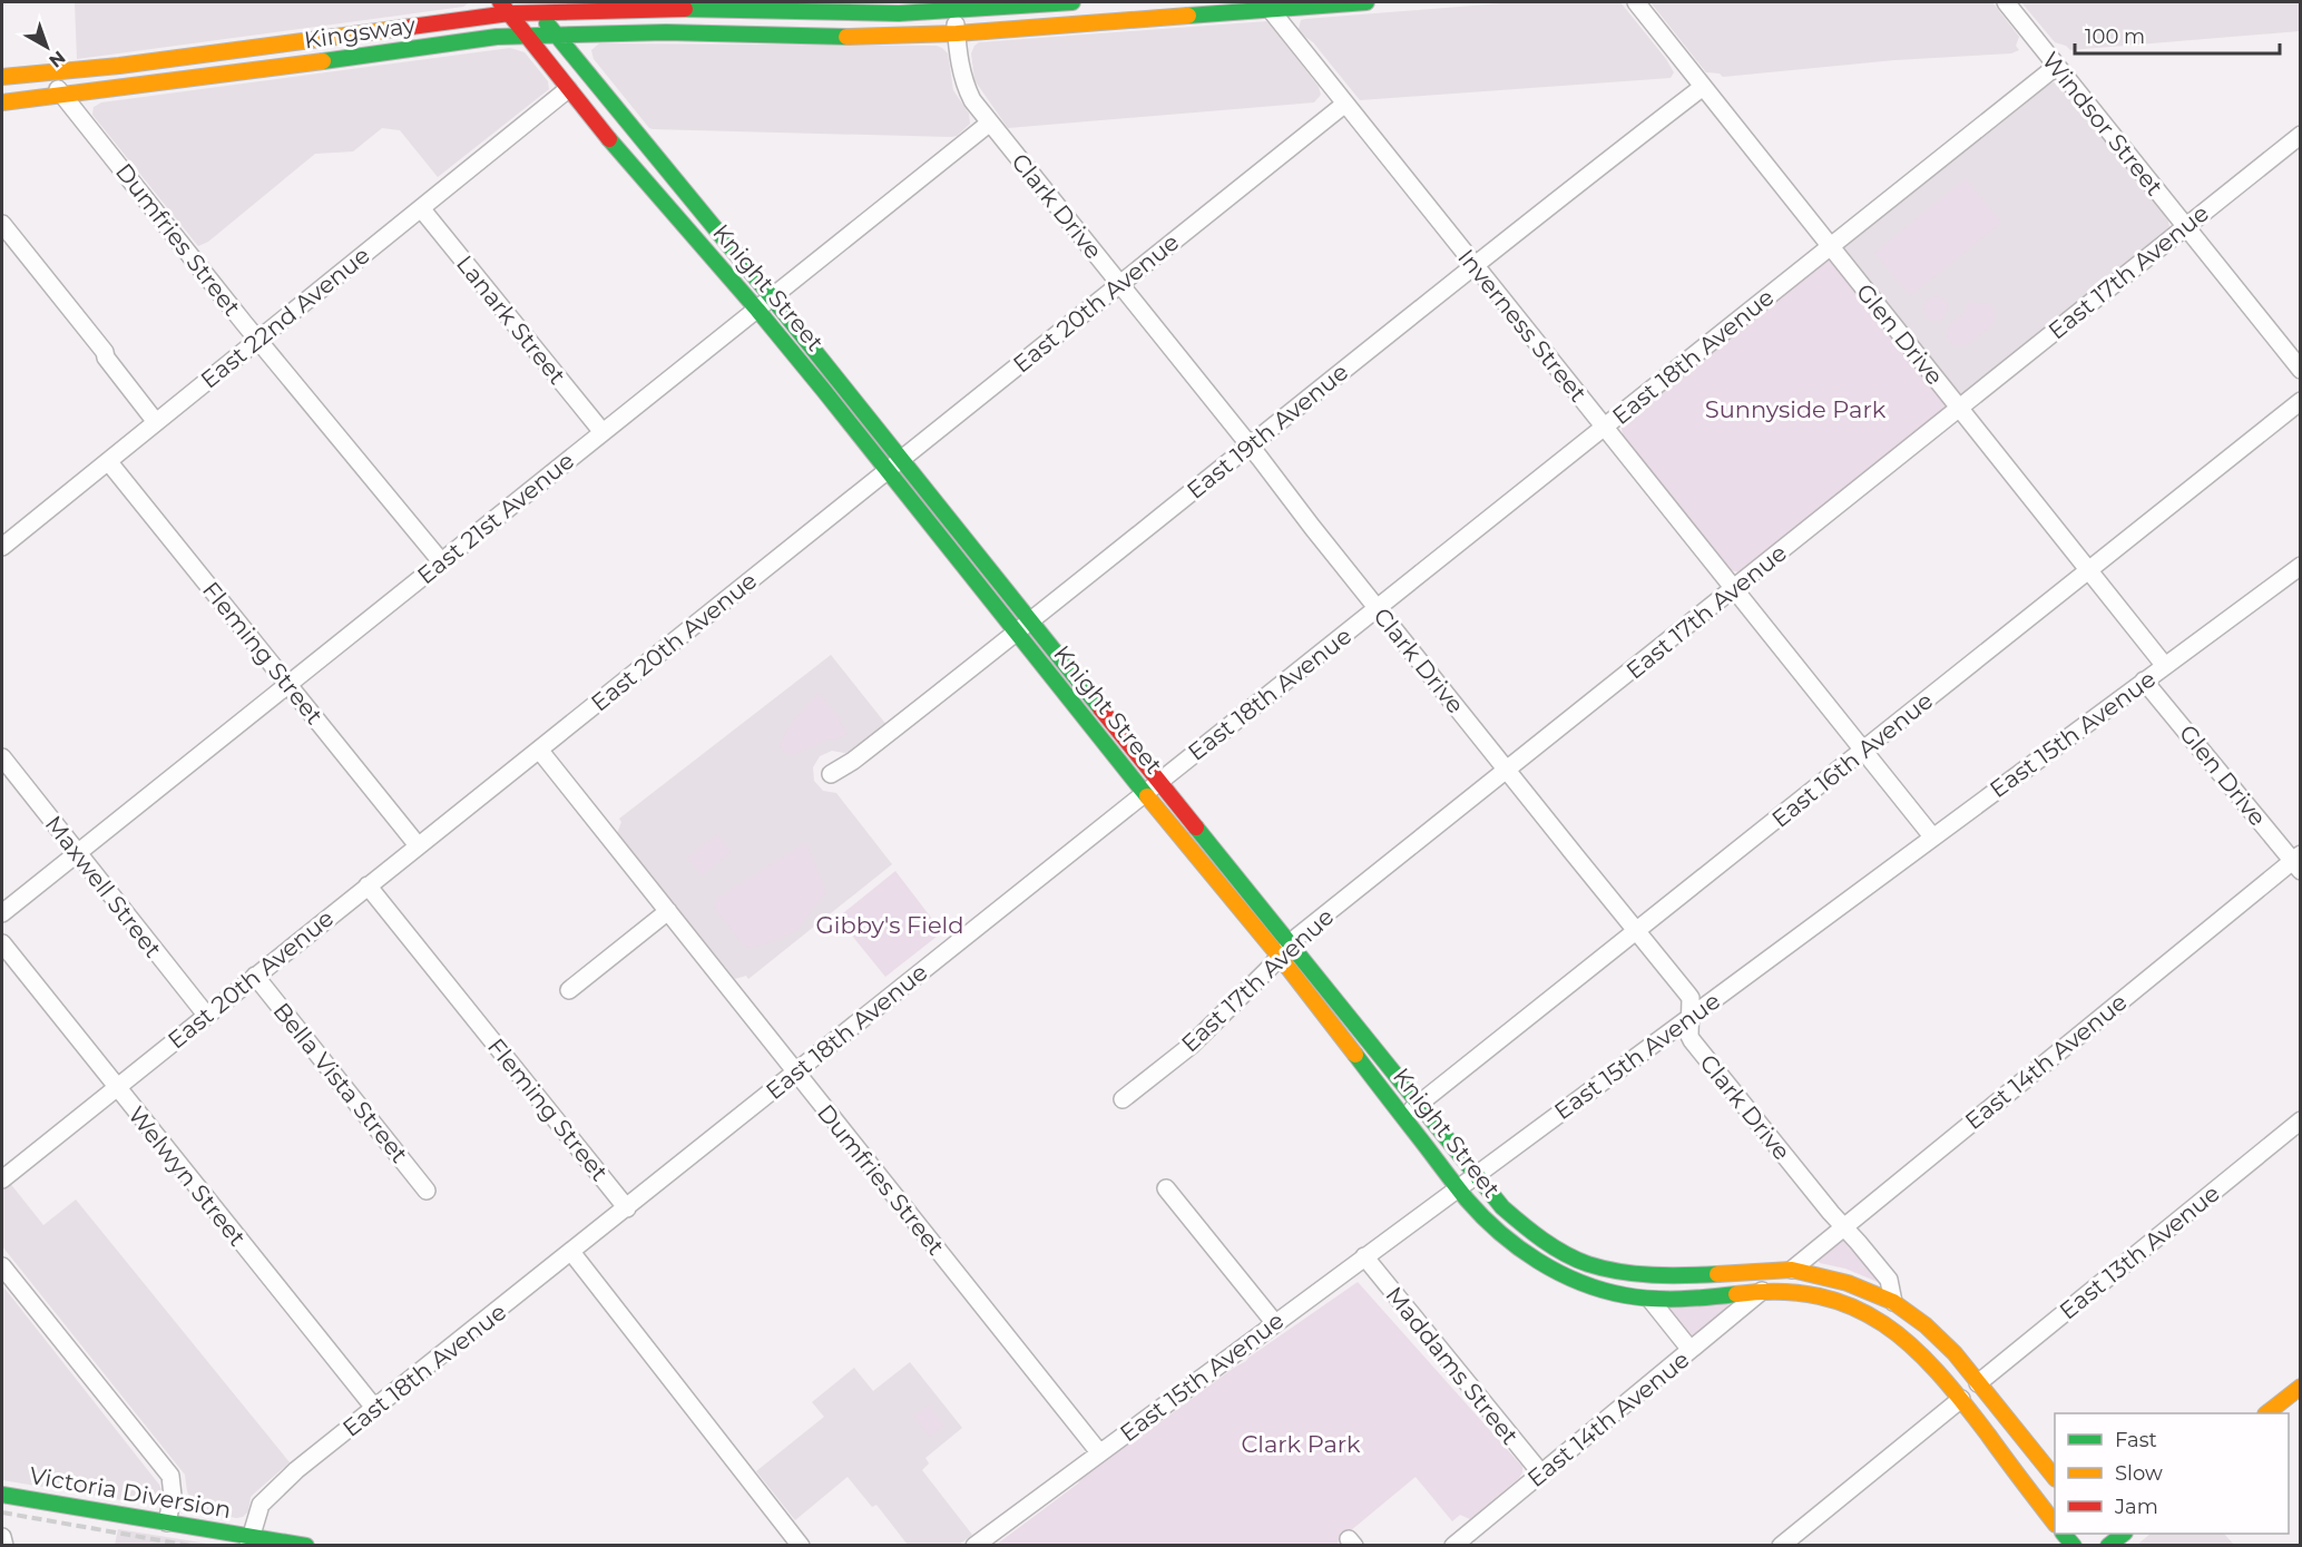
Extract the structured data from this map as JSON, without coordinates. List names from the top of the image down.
{
  "streets": {
    "main road": ["Kingsway", "Knight Street", "Victoria Diversion"],
    "street": [
      "Windsor Street",
      "Clark Drive",
      "Dumfries Street",
      "East 17th Avenue",
      "East 20th Avenue",
      "East 22nd Avenue",
      "Lanark Street",
      "Inverness Street",
      "Glen Drive",
      "East 18th Avenue",
      "East 19th Avenue",
      "East 21st Avenue",
      "Fleming Street",
      "East 15th Avenue",
      "East 16th Avenue",
      "Maxwell Street",
      "East 14th Avenue",
      "Bella Vista Street",
      "Welwyn Street",
      "East 13th Avenue",
      "Maddams Street"
    ]
  },
  "crossings": [
    ["Kingsway", "Clark Drive"],
    ["Kingsway", "Dumfries Street"],
    ["Kingsway", "Knight Street"],
    ["Kingsway", "Inverness Street"],
    ["Windsor Street", "East 17th Avenue"],
    ["Windsor Street", "East 18th Avenue"],
    ["Clark Drive", "East 17th Avenue"],
    ["Clark Drive", "East 20th Avenue"],
    ["Clark Drive", "East 18th Avenue"],
    ["Clark Drive", "East 19th Avenue"],
    ["Clark Drive", "East 21st Avenue"],
    ["Clark Drive", "East 15th Avenue"],
    ["Clark Drive", "East 16th Avenue"],
    ["Clark Drive", "East 14th Avenue"],
    ["Dumfries Street", "East 20th Avenue"],
    ["Dumfries Street", "East 22nd Avenue"],
    ["Dumfries Street", "East 18th Avenue"],
    ["Dumfries Street", "East 21st Avenue"],
    ["Dumfries Street", "East 15th Avenue"],
    ["East 17th Avenue", "Knight Street"],
    ["East 17th Avenue", "Inverness Street"],
    ["East 17th Avenue", "Glen Drive"],
    ["Knight Street", "East 20th Avenue"],
    ["Knight Street", "East 22nd Avenue"],
    ["Knight Street", "East 18th Avenue"],
    ["Knight Street", "East 19th Avenue"],
    ["Knight Street", "East 21st Avenue"],
    ["Knight Street", "East 15th Avenue"],
    ["Knight Street", "East 16th Avenue"],
    ["Knight Street", "East 14th Avenue"],
    ["East 20th Avenue", "Inverness Street"],
    ["East 20th Avenue", "Fleming Street"],
    ["East 20th Avenue", "Maxwell Street"],
    ["East 20th Avenue", "Bella Vista Street"],
    ["East 20th Avenue", "Welwyn Street"],
    ["East 22nd Avenue", "Lanark Street"],
    ["East 22nd Avenue", "Fleming Street"],
    ["Lanark Street", "East 21st Avenue"],
    ["Inverness Street", "East 18th Avenue"],
    ["Inverness Street", "East 19th Avenue"],
    ["Inverness Street", "East 15th Avenue"],
    ["Inverness Street", "East 16th Avenue"],
    ["Glen Drive", "East 18th Avenue"],
    ["Glen Drive", "East 19th Avenue"],
    ["Glen Drive", "East 15th Avenue"],
    ["Glen Drive", "East 16th Avenue"],
    ["Glen Drive", "East 14th Avenue"],
    ["East 18th Avenue", "Fleming Street"],
    ["East 18th Avenue", "Welwyn Street"],
    ["East 18th Avenue", "Victoria Diversion"],
    ["East 21st Avenue", "Fleming Street"],
    ["East 21st Avenue", "Maxwell Street"],
    ["East 15th Avenue", "Maddams Street"],
    ["East 14th Avenue", "Maddams Street"]
  ],
  "parks": ["Sunnyside Park", "Gibby's Field", "Clark Park"],
  "legend": ["Fast", "Slow", "Jam"],
  "scale_bar": "100 m",
  "north": "bottom right"
}
